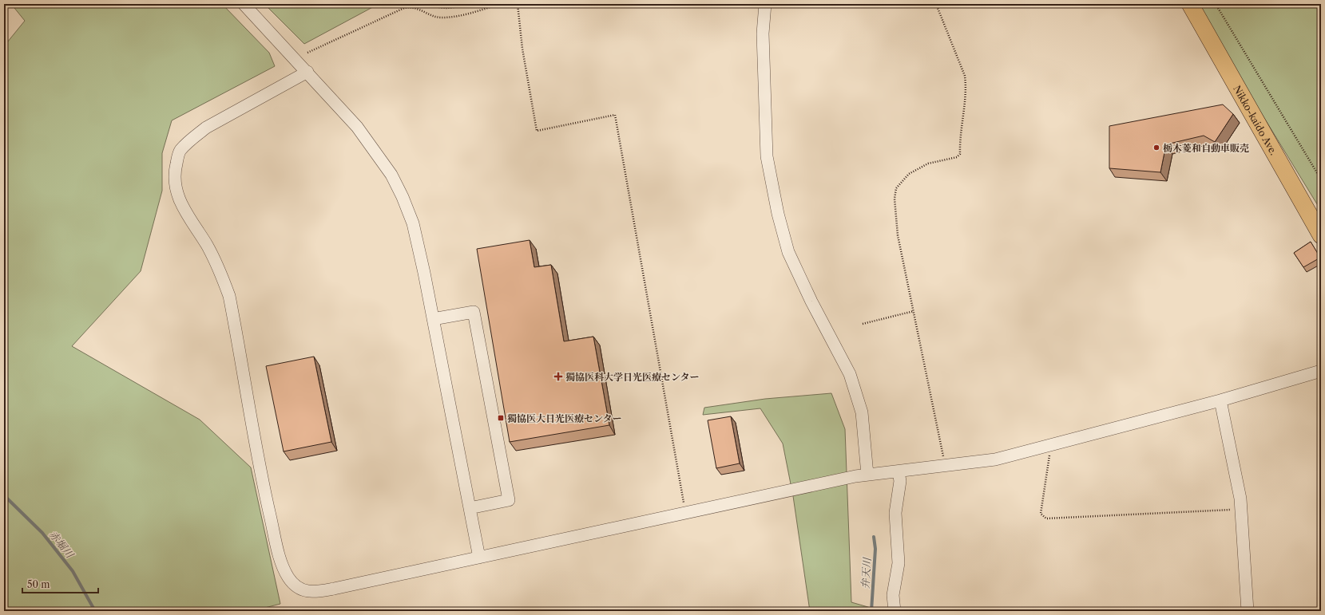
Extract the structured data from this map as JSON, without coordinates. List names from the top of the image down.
{
  "streets": {
    "highway": ["Nikko-kaido Ave."]
  },
  "water": ["赤堀川", "弁天川"],
  "places": {
    "other": ["栃木菱和自動車販売"],
    "health": ["獨協医科大学日光医療センター"],
    "transit": ["獨協医大日光医療センター"]
  },
  "scale_bar": "50 m"
}
